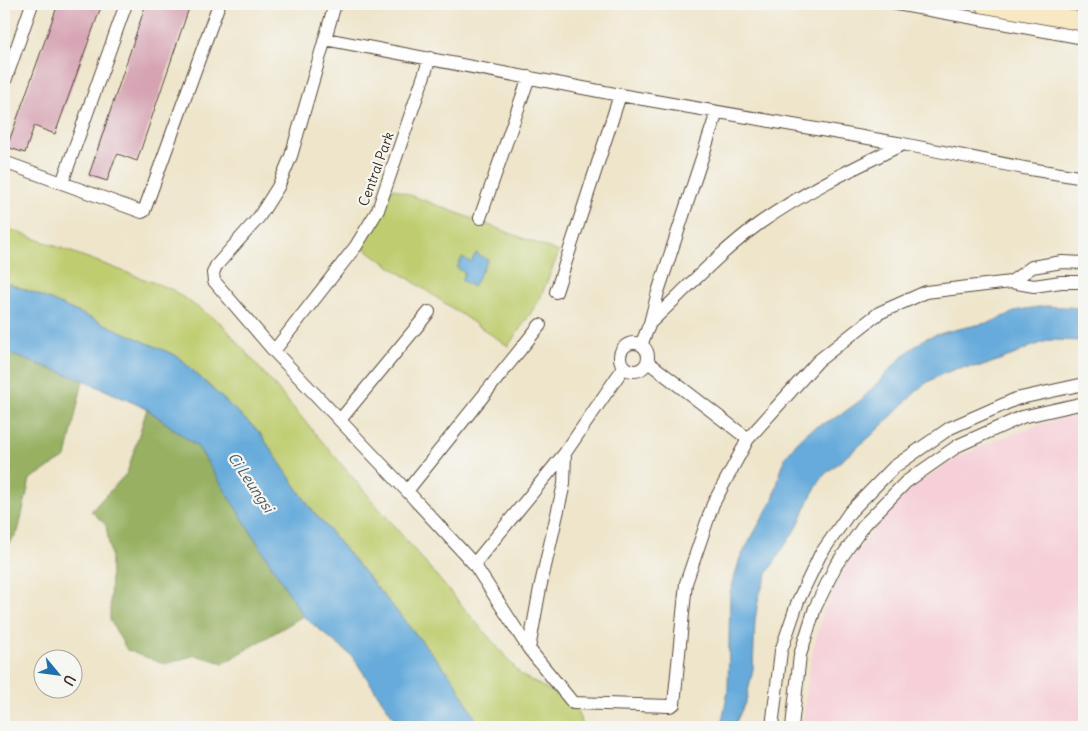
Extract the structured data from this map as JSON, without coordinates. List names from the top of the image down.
{
  "streets": {
    "street": ["Central Park"]
  },
  "water": ["Ci Leungsi"],
  "north": "bottom right"
}
